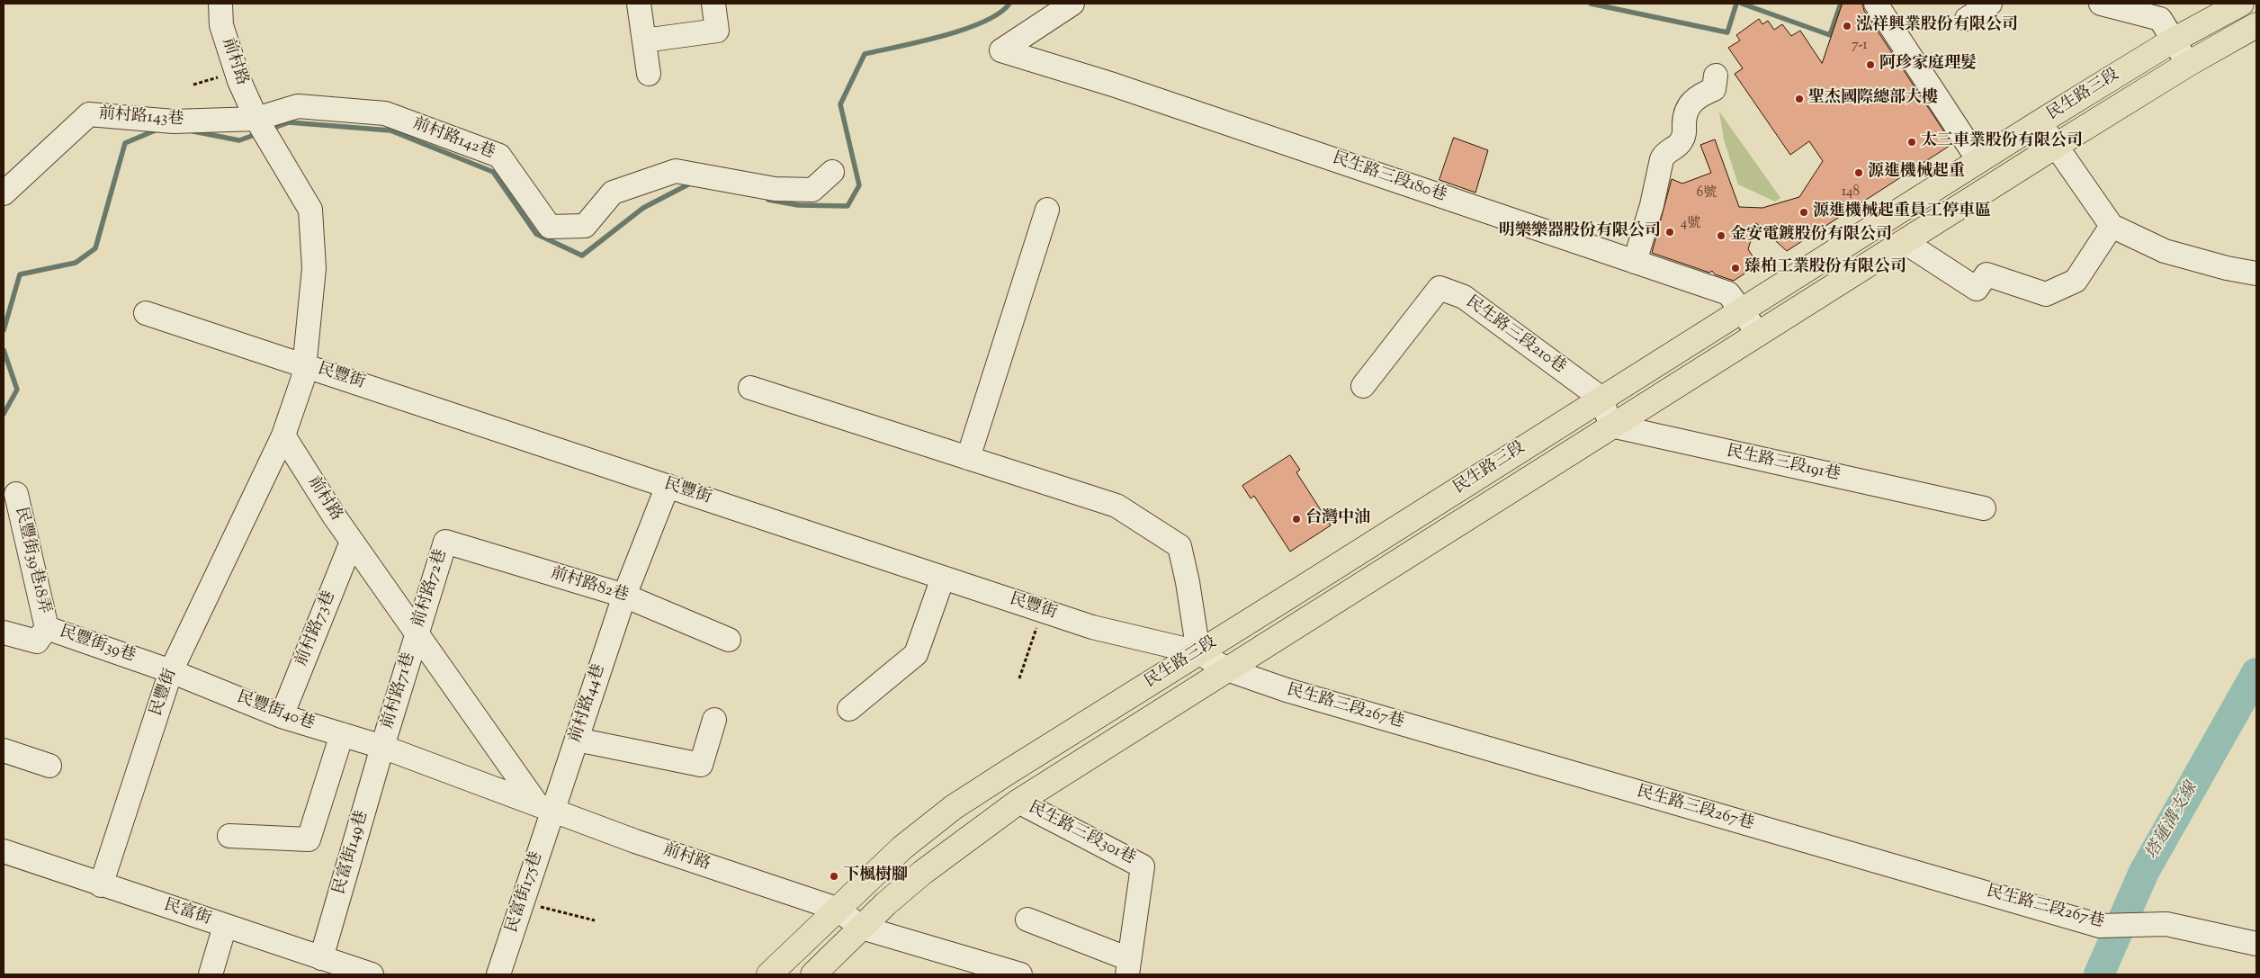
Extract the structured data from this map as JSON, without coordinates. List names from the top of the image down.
{
  "streets": {
    "main road": ["民生路三段"],
    "street": [
      "前村路",
      "前村路143巷",
      "前村路142巷",
      "民生路三段180巷",
      "民生路三段210巷",
      "民豐街",
      "民生路三段191巷",
      "民豐街39巷18弄",
      "前村路82巷",
      "前村路72巷",
      "前村路73巷",
      "民豐街39巷",
      "前村路71巷",
      "前村路44巷",
      "民生路三段267巷",
      "民豐街40巷",
      "民生路三段301巷",
      "民富街149巷",
      "民富街175巷",
      "民富街"
    ]
  },
  "crossings": [
    ["前村路", "民生路三段"],
    ["前村路", "前村路143巷"],
    ["前村路", "前村路142巷"],
    ["前村路", "民豐街"],
    ["前村路", "前村路72巷"],
    ["前村路", "前村路73巷"],
    ["前村路", "前村路71巷"],
    ["前村路", "前村路44巷"],
    ["前村路", "民豐街40巷"],
    ["前村路", "民富街149巷"],
    ["前村路", "民富街175巷"],
    ["民生路三段", "民生路三段180巷"],
    ["民生路三段", "民生路三段210巷"],
    ["民生路三段", "民豐街"],
    ["民生路三段", "民生路三段191巷"],
    ["民生路三段", "民生路三段267巷"],
    ["民生路三段", "民生路三段301巷"],
    ["前村路143巷", "前村路142巷"],
    ["民豐街", "民豐街39巷"],
    ["民豐街", "前村路44巷"],
    ["民豐街", "民生路三段267巷"],
    ["民豐街", "民豐街40巷"],
    ["民豐街", "民富街"],
    ["民豐街39巷18弄", "民豐街39巷"],
    ["前村路82巷", "前村路72巷"],
    ["前村路82巷", "前村路44巷"],
    ["前村路72巷", "前村路71巷"],
    ["前村路73巷", "民豐街40巷"],
    ["民豐街39巷", "民豐街40巷"],
    ["前村路71巷", "民豐街40巷"],
    ["前村路71巷", "民富街149巷"],
    ["前村路44巷", "民富街175巷"],
    ["民豐街40巷", "民富街149巷"],
    ["民富街149巷", "民富街"]
  ],
  "water": ["塔蓮溝支線"],
  "places": [
    "泓祥興業股份有限公司",
    "阿珍家庭理髮",
    "聖杰國際總部大樓",
    "太三車業股份有限公司",
    "源進機械起重",
    "源進機械起重員工停車區",
    "明樂樂器股份有限公司",
    "金安電鍍股份有限公司",
    "臻柏工業股份有限公司",
    "台灣中油",
    "下楓樹腳"
  ],
  "house_numbers": [
    "7-1",
    "148",
    "6號",
    "4號"
  ]
}
